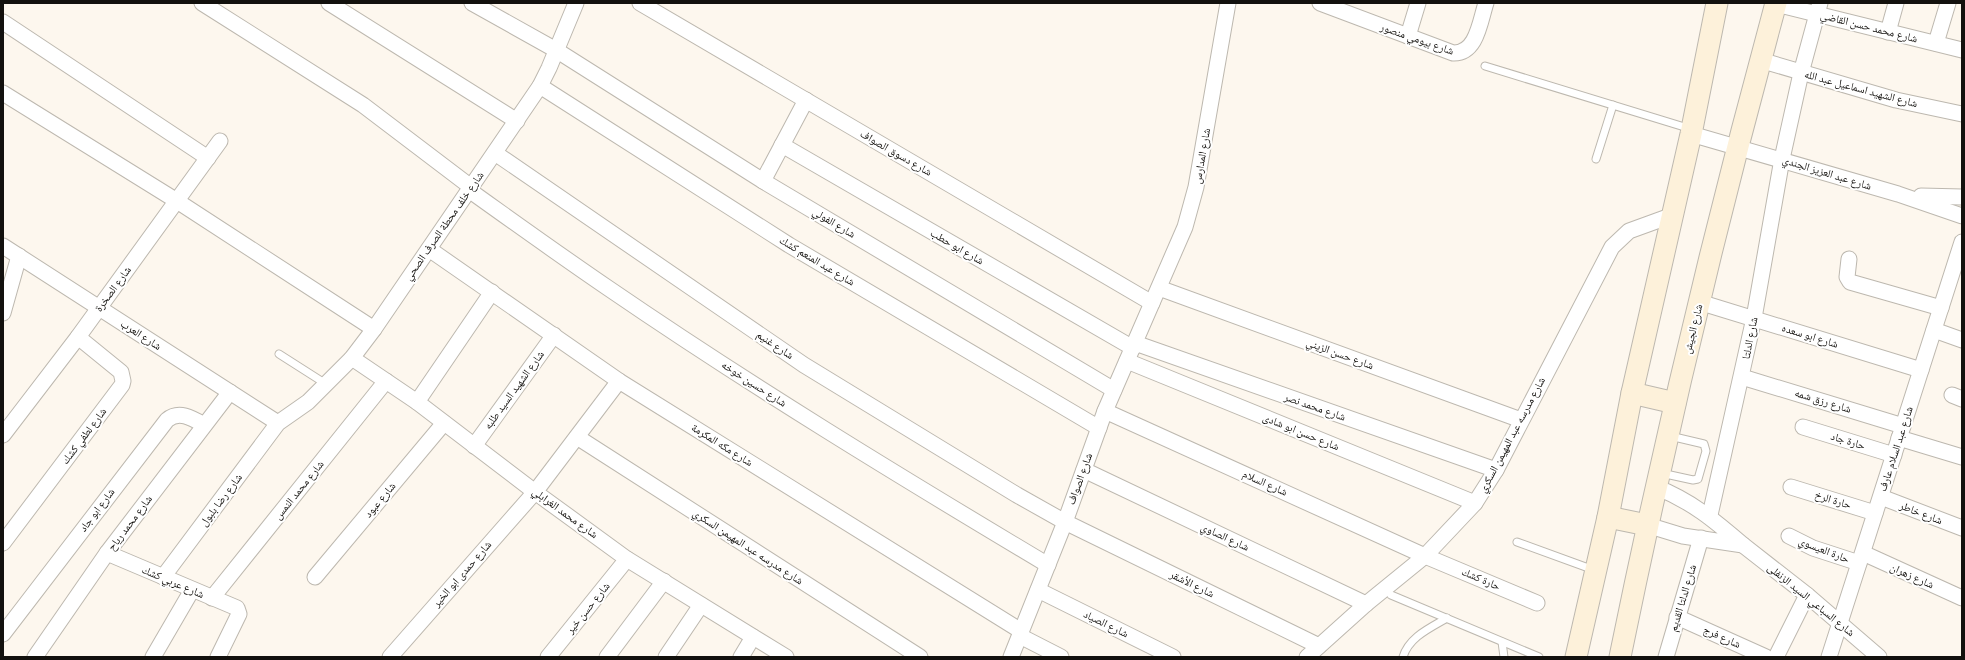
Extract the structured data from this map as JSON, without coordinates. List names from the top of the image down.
{
  "streets": {
    "main road": ["شارع الجيش"],
    "street": [
      "شارع محمد حسن القاضي",
      "شارع بيومي منصور",
      "شارع الشهيد اسماعيل عبد الله",
      "شارع دسوق الصواف",
      "شارع المدارس",
      "شارع عبد العزيز الجندي",
      "شارع الفولي",
      "شارع خلف محطة الصرف الصحي",
      "شارع ابو حطب",
      "شارع عبد المنعم كشك",
      "شارع الصخرة",
      "شارع العرب",
      "شارع ابو سعده",
      "شارع الدلتا",
      "شارع غنيم",
      "شارع حسن الزيني",
      "شارع حسين خوخه",
      "شارع الشهيد السيد طلبه",
      "شارع رزق شمه",
      "شارع محمد نصر",
      "شارع حسن ابو شادى",
      "شارع مدرسه عبد المهيمن السكري",
      "شارع لطفي كشك",
      "حارة جاد",
      "شارع مكه المكرمة",
      "شارع عبد السلام عارف",
      "شارع الصواف",
      "شارع السلام",
      "شارع محمد النمس",
      "شارع رضا بلبول",
      "شارع عبود",
      "حارة الرخ",
      "شارع ابو جاد",
      "شارع محمد الغرابلي",
      "شارع خاطر",
      "شارع محمد رياح",
      "شارع الصاوي",
      "حارة العيسوي",
      "شارع حمدى ابو الخير",
      "شارع زهران",
      "حارة كشك",
      "شارع عربي كشك",
      "شارع الأشقر",
      "شارع الدلتا القديم",
      "شارع السباعي السيد الزنفلى",
      "شارع حسن خير",
      "شارع الصياد",
      "شارع فرج"
    ]
  },
  "crossings": [
    ["شارع محمد حسن القاضي", "شارع الجيش"],
    ["شارع محمد حسن القاضي", "شارع الدلتا"],
    ["شارع الشهيد اسماعيل عبد الله", "شارع الجيش"],
    ["شارع الشهيد اسماعيل عبد الله", "شارع الدلتا"],
    ["شارع دسوق الصواف", "شارع المدارس"],
    ["شارع دسوق الصواف", "شارع الصواف"],
    ["شارع المدارس", "شارع حسن الزيني"],
    ["شارع المدارس", "شارع الصواف"],
    ["شارع عبد العزيز الجندي", "شارع الجيش"],
    ["شارع عبد العزيز الجندي", "شارع الدلتا"],
    ["شارع الفولي", "شارع خلف محطة الصرف الصحي"],
    ["شارع الفولي", "شارع الصواف"],
    ["شارع خلف محطة الصرف الصحي", "شارع عبد المنعم كشك"],
    ["شارع خلف محطة الصرف الصحي", "شارع العرب"],
    ["شارع خلف محطة الصرف الصحي", "شارع غنيم"],
    ["شارع خلف محطة الصرف الصحي", "شارع حسين خوخه"],
    ["شارع خلف محطة الصرف الصحي", "شارع مكه المكرمة"],
    ["شارع خلف محطة الصرف الصحي", "شارع رضا بلبول"],
    ["شارع خلف محطة الصرف الصحي", "شارع محمد الغرابلي"],
    ["شارع ابو حطب", "شارع محمد نصر"],
    ["شارع ابو حطب", "شارع حسن ابو شادى"],
    ["شارع ابو حطب", "شارع الصواف"],
    ["شارع عبد المنعم كشك", "شارع الصواف"],
    ["شارع الصخرة", "شارع العرب"],
    ["شارع الصخرة", "شارع لطفي كشك"],
    ["شارع الجيش", "شارع ابو سعده"],
    ["شارع الجيش", "شارع السباعي السيد الزنفلى"],
    ["شارع العرب", "شارع رضا بلبول"],
    ["شارع العرب", "شارع محمد رياح"],
    ["شارع ابو سعده", "شارع الدلتا"],
    ["شارع ابو سعده", "شارع عبد السلام عارف"],
    ["شارع الدلتا", "شارع رزق شمه"],
    ["شارع الدلتا", "شارع السباعي السيد الزنفلى"],
    ["شارع غنيم", "شارع الصواف"],
    ["شارع غنيم", "شارع الأشقر"],
    ["شارع حسن الزيني", "شارع مدرسه عبد المهيمن السكري"],
    ["شارع حسين خوخه", "شارع الصواف"],
    ["شارع الشهيد السيد طلبه", "شارع مكه المكرمة"],
    ["شارع الشهيد السيد طلبه", "شارع محمد الغرابلي"],
    ["شارع رزق شمه", "شارع عبد السلام عارف"],
    ["شارع محمد نصر", "شارع حسن ابو شادى"],
    ["شارع محمد نصر", "شارع مدرسه عبد المهيمن السكري"],
    ["شارع محمد نصر", "شارع الصواف"],
    ["شارع حسن ابو شادى", "شارع مدرسه عبد المهيمن السكري"],
    ["شارع حسن ابو شادى", "شارع الصواف"],
    ["شارع مدرسه عبد المهيمن السكري", "شارع السلام"],
    ["شارع مدرسه عبد المهيمن السكري", "شارع الصاوي"],
    ["شارع مدرسه عبد المهيمن السكري", "شارع حمدى ابو الخير"],
    ["شارع مدرسه عبد المهيمن السكري", "حارة كشك"],
    ["شارع مدرسه عبد المهيمن السكري", "شارع الأشقر"],
    ["حارة جاد", "شارع عبد السلام عارف"],
    ["شارع مكه المكرمة", "شارع الصواف"],
    ["شارع مكه المكرمة", "شارع حمدى ابو الخير"],
    ["شارع عبد السلام عارف", "حارة الرخ"],
    ["شارع عبد السلام عارف", "شارع خاطر"],
    ["شارع عبد السلام عارف", "حارة العيسوي"],
    ["شارع عبد السلام عارف", "شارع زهران"],
    ["شارع عبد السلام عارف", "شارع السباعي السيد الزنفلى"],
    ["شارع الصواف", "شارع السلام"],
    ["شارع الصواف", "شارع الصاوي"],
    ["شارع الصواف", "شارع الأشقر"],
    ["شارع الصواف", "شارع الصياد"],
    ["شارع السلام", "حارة كشك"],
    ["شارع محمد النمس", "شارع محمد الغرابلي"],
    ["شارع محمد النمس", "شارع عربي كشك"],
    ["شارع رضا بلبول", "شارع عربي كشك"],
    ["شارع عبود", "شارع محمد الغرابلي"],
    ["شارع ابو جاد", "شارع محمد رياح"],
    ["شارع محمد الغرابلي", "شارع حمدى ابو الخير"],
    ["شارع محمد الغرابلي", "شارع حسن خير"],
    ["شارع محمد رياح", "شارع عربي كشك"],
    ["حارة العيسوي", "شارع زهران"],
    ["شارع الدلتا القديم", "شارع السباعي السيد الزنفلى"],
    ["شارع الدلتا القديم", "شارع فرج"]
  ]
}
